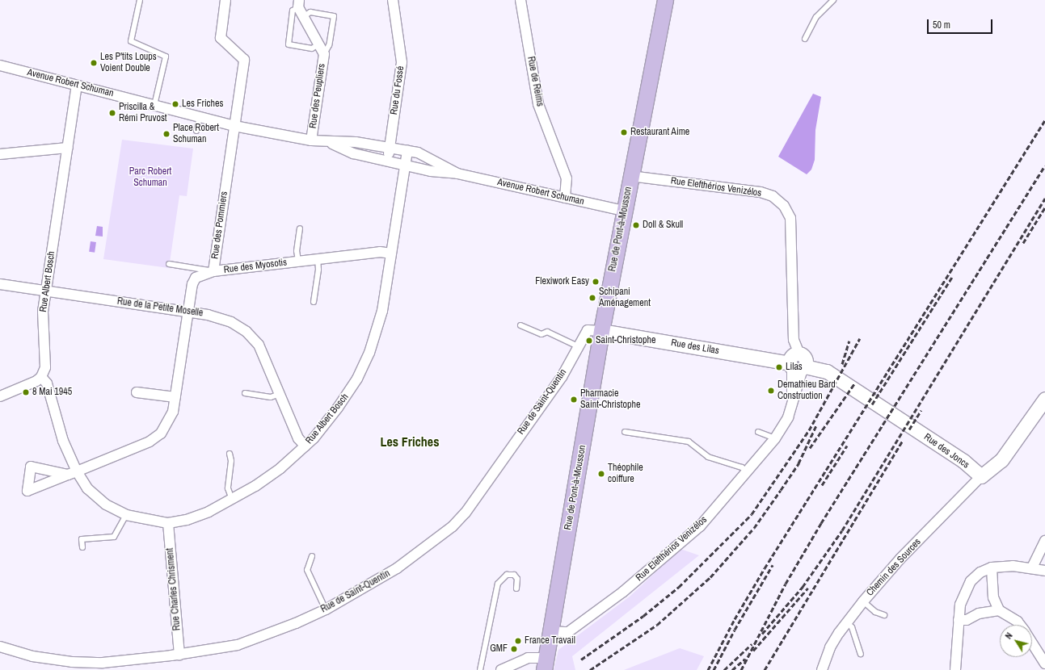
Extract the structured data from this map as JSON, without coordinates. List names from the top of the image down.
{
  "streets": {
    "main road": ["Rue de Pont-à-Mousson"],
    "street": [
      "Rue de Reims",
      "Avenue Robert Schuman",
      "Rue du Fossé",
      "Rue des Peupliers",
      "Rue Elefthérios Venizélos",
      "Rue des Pommiers",
      "Rue des Myosotis",
      "Rue Albert Bosch",
      "Rue de la Petite Moselle",
      "Rue des Lilas",
      "Rue de Saint-Quentin",
      "Rue des Joncs",
      "Chemin des Sources",
      "Rue Charles Chrisment"
    ]
  },
  "crossings": [
    ["Rue de Reims", "Avenue Robert Schuman"],
    ["Avenue Robert Schuman", "Rue du Fossé"],
    ["Avenue Robert Schuman", "Rue des Peupliers"],
    ["Avenue Robert Schuman", "Rue des Pommiers"],
    ["Avenue Robert Schuman", "Rue de Pont-à-Mousson"],
    ["Avenue Robert Schuman", "Rue Albert Bosch"],
    ["Rue Elefthérios Venizélos", "Rue de Pont-à-Mousson"],
    ["Rue Elefthérios Venizélos", "Rue des Lilas"],
    ["Rue Elefthérios Venizélos", "Rue des Joncs"],
    ["Rue des Pommiers", "Rue des Myosotis"],
    ["Rue des Pommiers", "Rue de la Petite Moselle"],
    ["Rue de Pont-à-Mousson", "Rue des Lilas"],
    ["Rue de Pont-à-Mousson", "Rue de Saint-Quentin"],
    ["Rue des Myosotis", "Rue Albert Bosch"],
    ["Rue Albert Bosch", "Rue de la Petite Moselle"],
    ["Rue Albert Bosch", "Rue Charles Chrisment"],
    ["Rue des Lilas", "Rue de Saint-Quentin"],
    ["Rue des Lilas", "Rue des Joncs"],
    ["Rue de Saint-Quentin", "Rue Charles Chrisment"],
    ["Rue des Joncs", "Chemin des Sources"]
  ],
  "districts": ["Les Friches"],
  "parks": ["Parc Robert Schuman"],
  "places": [
    "Les P'tits Loups Voient Double",
    "Les Friches",
    "Priscilla & Rémi Pruvost",
    "Restaurant Aime",
    "Place Robert Schuman",
    "Doll & Skull",
    "Flexiwork Easy",
    "Schipani Aménagement",
    "Saint-Christophe",
    "Lilas",
    "Demathieu Bard Construction",
    "8 Mai 1945",
    "Pharmacie Saint-Christophe",
    "Théophile coiffure",
    "France Travail",
    "GMF"
  ],
  "scale_bar": "50 m",
  "north": "top left"
}
